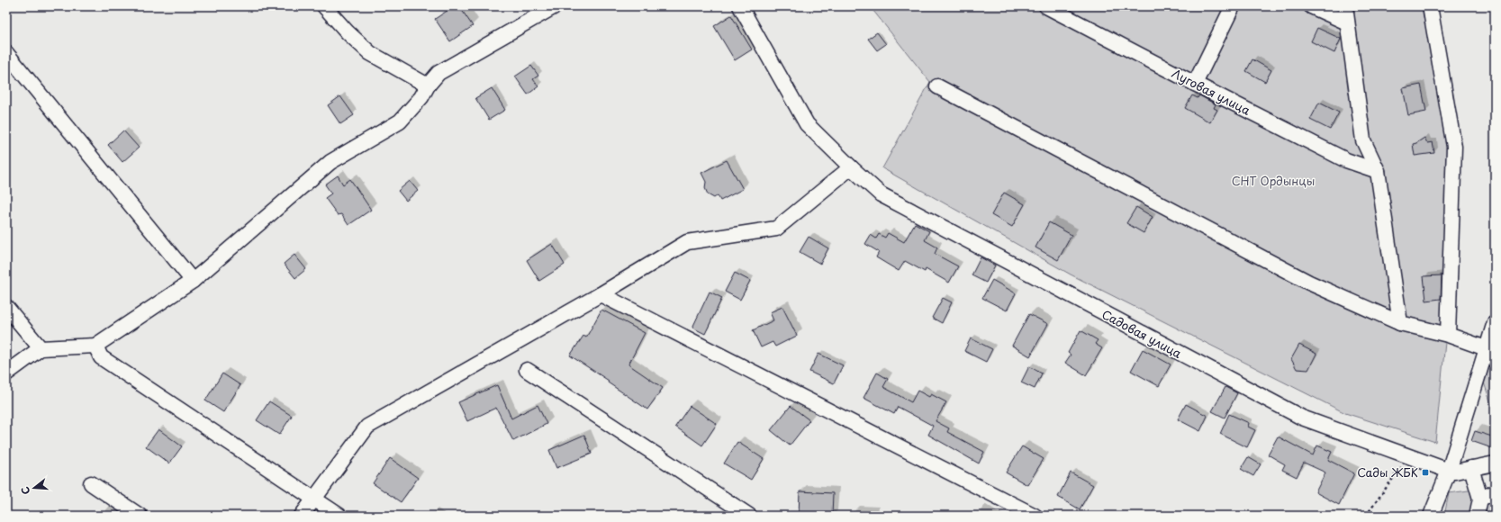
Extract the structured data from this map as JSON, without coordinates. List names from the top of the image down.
{
  "streets": {
    "street": ["Луговая улица", "Садовая улица"]
  },
  "parks": ["СНТ Ордынцы"],
  "places": {
    "transit": ["Сады ЖБК"]
  },
  "north": "left"
}
